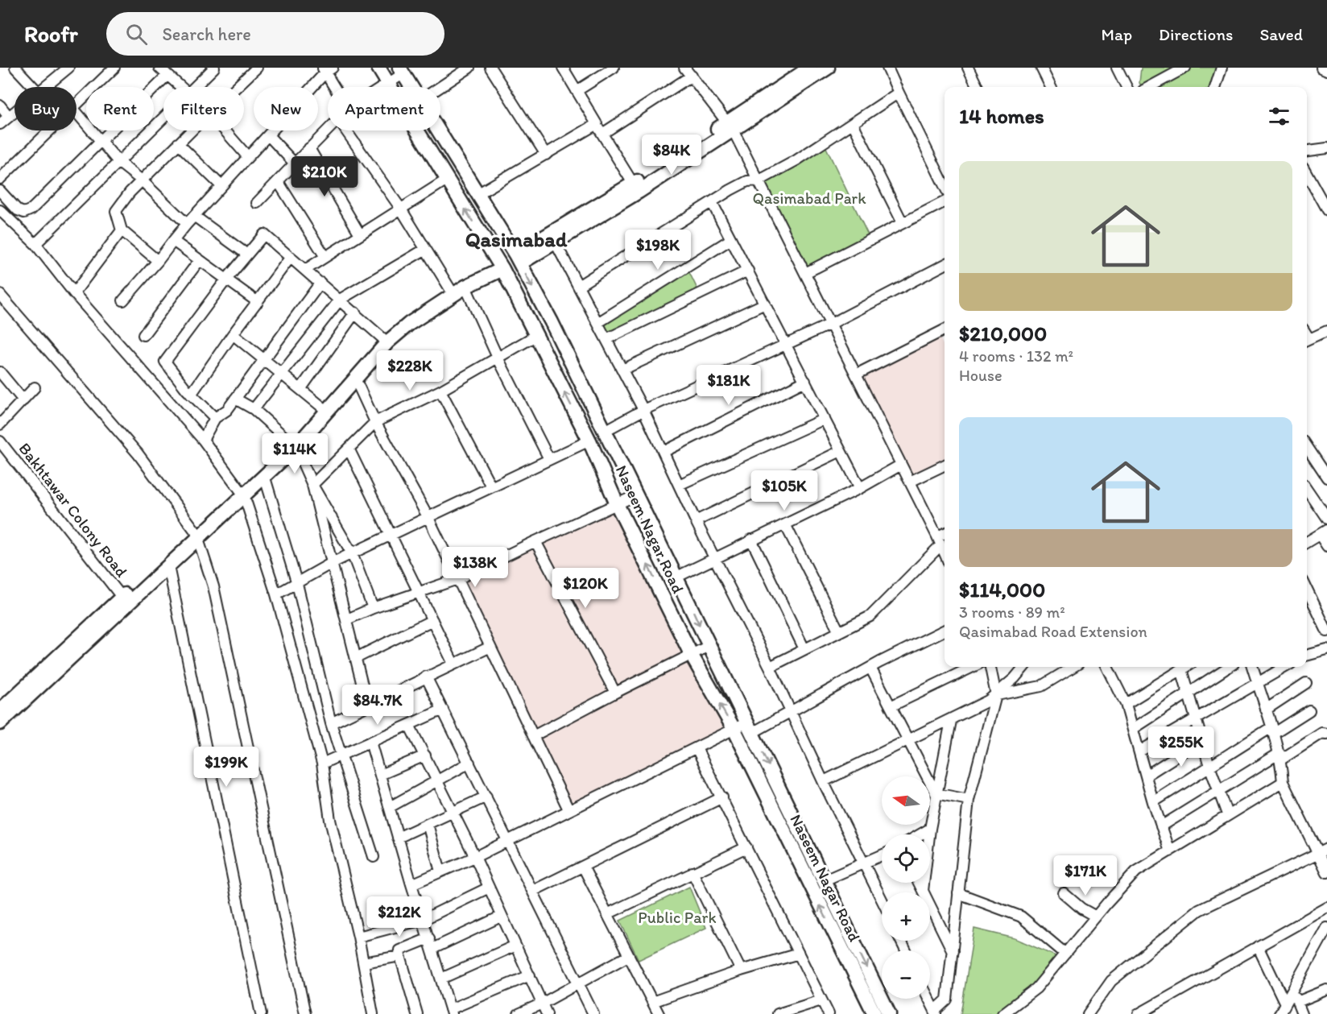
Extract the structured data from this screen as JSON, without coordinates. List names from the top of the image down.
{
  "streets": {
    "main road": ["Naseem Nagar Road"],
    "street": ["Bakhtawar Colony Road"]
  },
  "districts": ["Qasimabad"],
  "parks": ["Qasimabad Park", "Public Park"],
  "north": "left",
  "page": {
    "header": "Roofr",
    "search": "Search here",
    "nav": ["Map", "Directions", "Saved"],
    "chip": [
      "Buy",
      "Rent",
      "Filters",
      "New",
      "Apartment"
    ],
    "heading": "14 homes",
    "price": [
      "$84K",
      "$210K",
      "$198K",
      "$228K",
      "$181K",
      "$114K",
      "$105K",
      "$138K",
      "$120K",
      "$84.7K",
      "$255K",
      "$199K",
      "$171K",
      "$212K"
    ],
    "list": [
      {
        "name": "$210,000",
        "note": "4 rooms · 132 m² · House"
      },
      {
        "name": "$114,000",
        "note": "3 rooms · 89 m² · Qasimabad Road Extension"
      }
    ],
    "map_buttons": ["+", "−"]
  }
}
